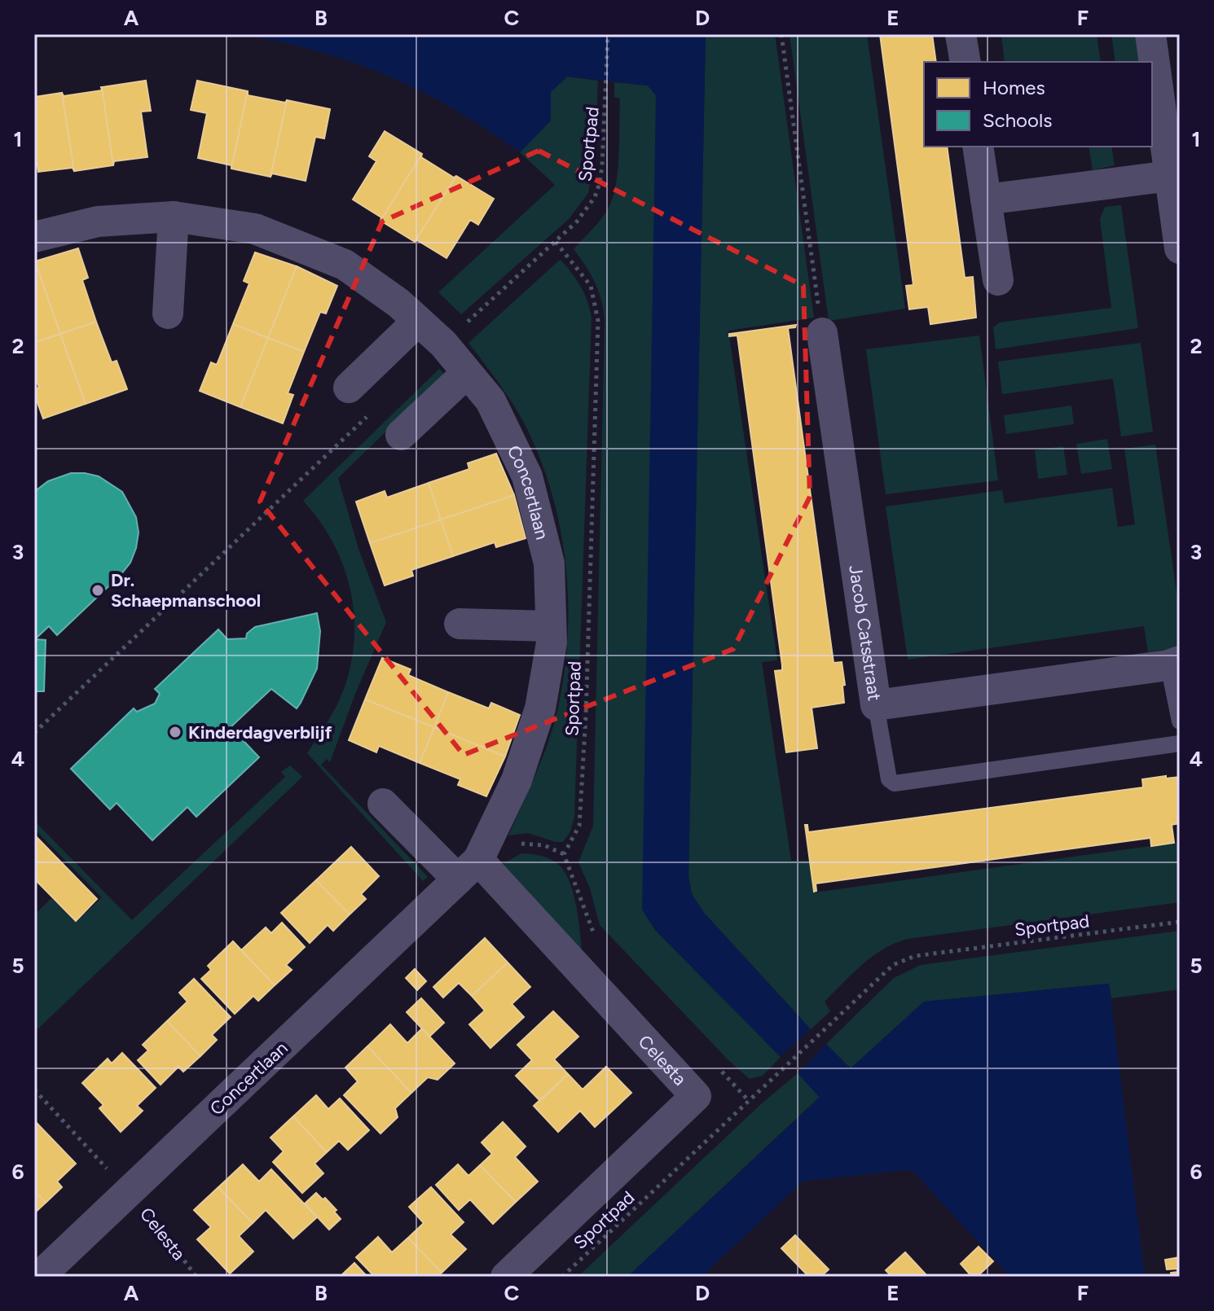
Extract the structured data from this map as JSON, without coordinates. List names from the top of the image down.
{
  "streets": {
    "street": ["Concertlaan", "Jacob Catsstraat", "Celesta"],
    "path": ["Sportpad"]
  },
  "crossings": [
    ["Sportpad", "Concertlaan"],
    ["Concertlaan", "Celesta"]
  ],
  "places": ["Dr. Schaepmanschool", "Kinderdagverblijf"],
  "legend": ["Homes", "Schools"],
  "grid": {
    "columns": [
      "A",
      "B",
      "C",
      "D",
      "E",
      "F"
    ],
    "rows": [
      "1",
      "2",
      "3",
      "4",
      "5",
      "6"
    ]
  }
}
